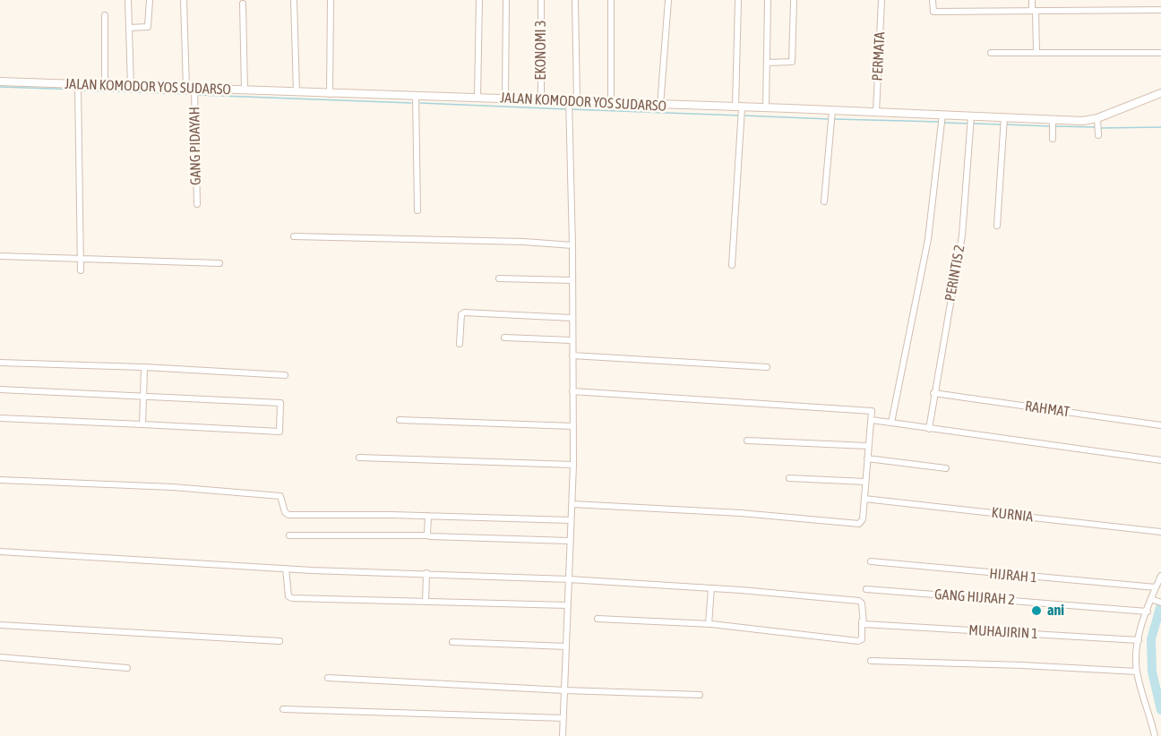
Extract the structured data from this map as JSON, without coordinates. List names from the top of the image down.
{
  "streets": {
    "street": [
      "EKONOMI 3",
      "PERMATA",
      "JALAN KOMODOR YOS SUDARSO",
      "GANG PIDAYAH",
      "PERINTIS 2",
      "RAHMAT",
      "KURNIA",
      "HIJRAH 1",
      "GANG HIJRAH 2",
      "MUHAJIRIN 1"
    ]
  },
  "crossings": [
    ["EKONOMI 3", "JALAN KOMODOR YOS SUDARSO"],
    ["PERMATA", "JALAN KOMODOR YOS SUDARSO"],
    ["JALAN KOMODOR YOS SUDARSO", "GANG PIDAYAH"],
    ["JALAN KOMODOR YOS SUDARSO", "PERINTIS 2"],
    ["PERINTIS 2", "RAHMAT"]
  ],
  "places": ["ani"]
}
